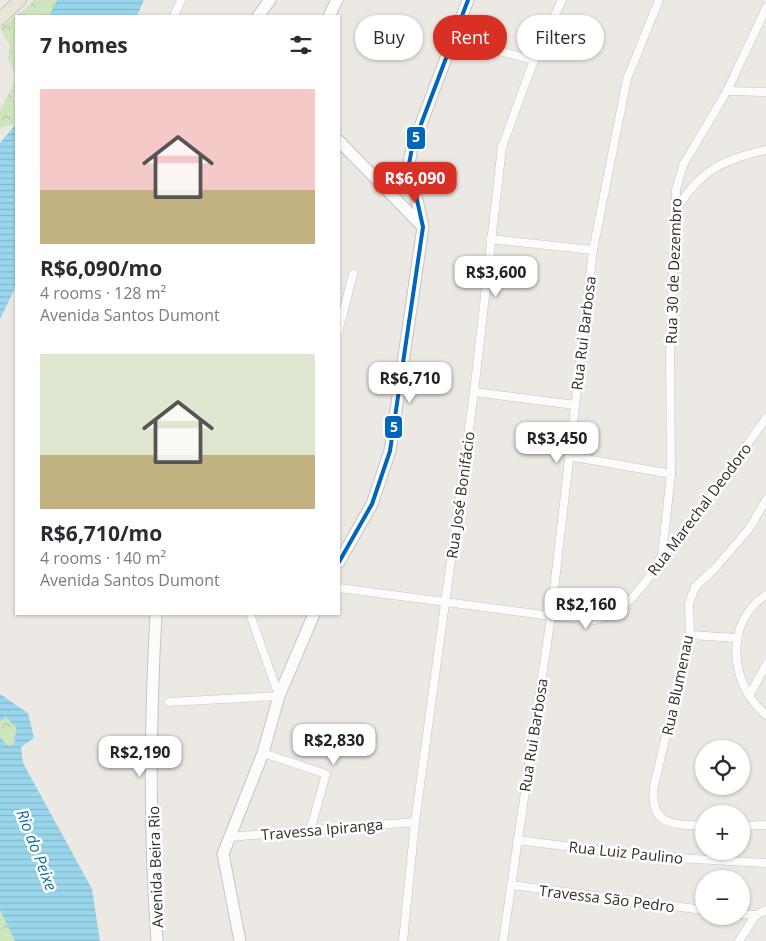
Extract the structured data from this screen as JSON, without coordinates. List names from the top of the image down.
{
  "streets": {
    "street": [
      "Rua 30 de Dezembro",
      "Rua Rui Barbosa",
      "Rua José Bonifácio",
      "Rua Marechal Deodoro",
      "Rua Blumenau",
      "Travessa Ipiranga",
      "Rua Luiz Paulino",
      "Avenida Beira Rio",
      "Travessa São Pedro"
    ]
  },
  "crossings": [
    ["Rua 30 de Dezembro", "Rua Marechal Deodoro"],
    ["Rua Rui Barbosa", "Rua Marechal Deodoro"],
    ["Rua Rui Barbosa", "Rua Luiz Paulino"],
    ["Rua Rui Barbosa", "Travessa São Pedro"],
    ["Rua José Bonifácio", "Rua Marechal Deodoro"],
    ["Rua José Bonifácio", "Travessa Ipiranga"]
  ],
  "water": ["Rio do Peixe"],
  "lines": ["transit line 5"],
  "page": {
    "chip": ["Buy", "Rent", "Filters"],
    "heading": "7 homes",
    "list": [
      {
        "name": "R$6,090/mo",
        "note": "4 rooms · 128 m² · Avenida Santos Dumont"
      },
      {
        "name": "R$6,710/mo",
        "note": "4 rooms · 140 m² · Avenida Santos Dumont"
      }
    ],
    "price": [
      "R$6,090",
      "R$3,600",
      "R$6,710",
      "R$3,450",
      "R$2,160",
      "R$2,830",
      "R$2,190"
    ],
    "map_buttons": ["+", "−"]
  }
}
